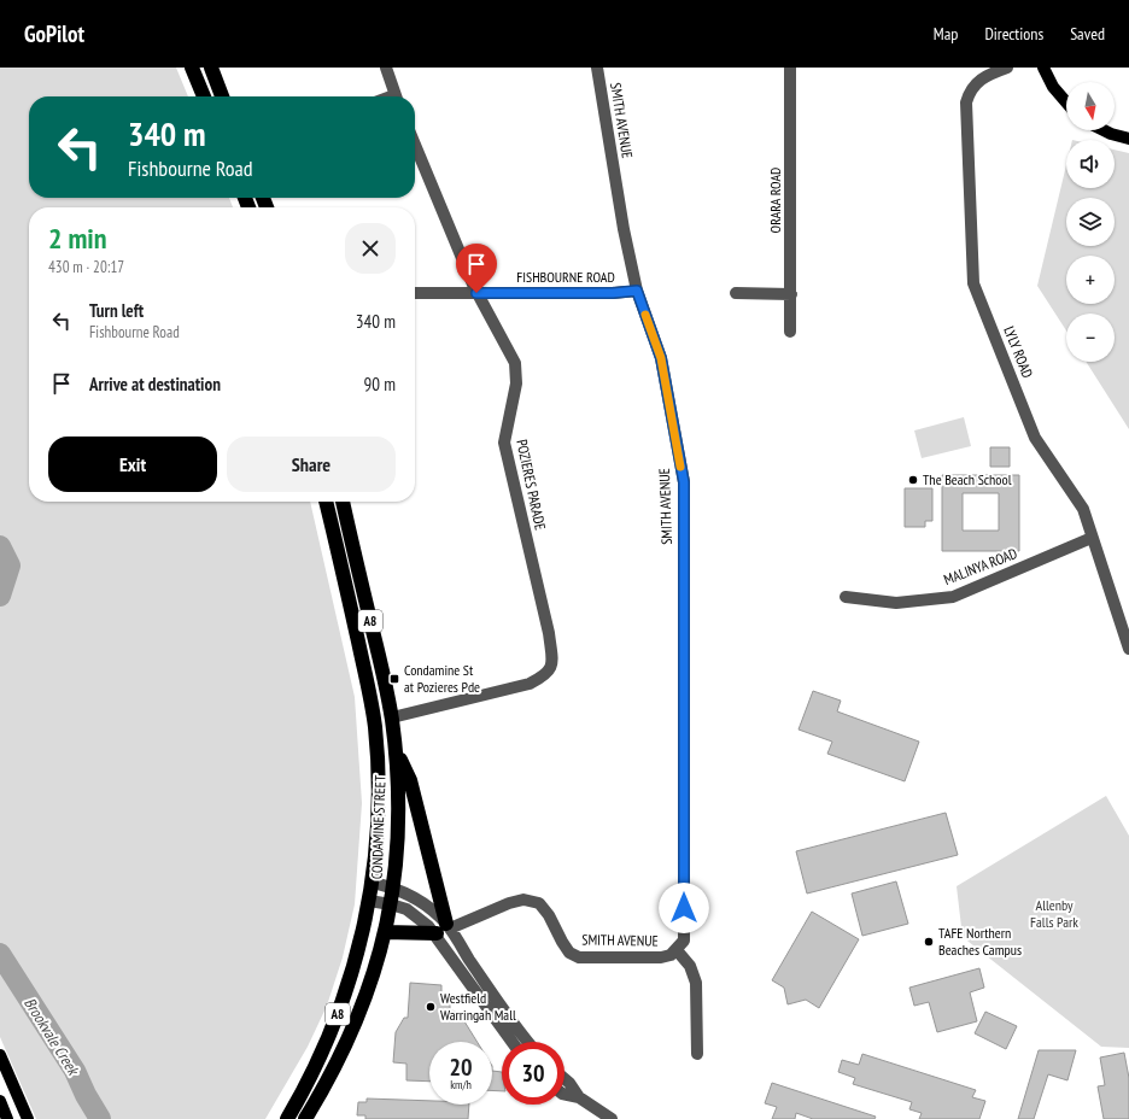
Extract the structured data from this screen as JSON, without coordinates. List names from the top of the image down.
{
  "streets": {
    "highway": ["A8", "CONDAMINE STREET"],
    "street": [
      "SMITH AVENUE",
      "ORARA ROAD",
      "FISHBOURNE ROAD",
      "LYLY ROAD",
      "POZIERES PARADE",
      "MALINYA ROAD"
    ]
  },
  "crossings": [
    ["SMITH AVENUE", "FISHBOURNE ROAD"],
    ["FISHBOURNE ROAD", "POZIERES PARADE"],
    ["LYLY ROAD", "MALINYA ROAD"],
    ["POZIERES PARADE", "CONDAMINE STREET"]
  ],
  "water": ["Brookvale Creek"],
  "parks": ["Allenby Falls Park"],
  "places": {
    "other": ["The Beach School", "TAFE Northern Beaches Campus", "Westfield Warringah Mall"],
    "transit": ["Condamine St at Pozieres Pde"]
  },
  "north": "bottom",
  "page": {
    "header": "GoPilot",
    "nav": ["Map", "Directions", "Saved"],
    "map_buttons": ["+", "−"],
    "turn": ["340 m", "Fishbourne Road"],
    "heading": ["2 min", "430 m · 20:17"],
    "list": [
      {
        "name": "Turn left",
        "note": "Fishbourne Road",
        "value": "340 m"
      },
      {
        "name": "Arrive at destination",
        "value": "90 m"
      }
    ],
    "buttons": ["Exit", "Share"],
    "speed": "20 km/h",
    "limit": "30"
  }
}
